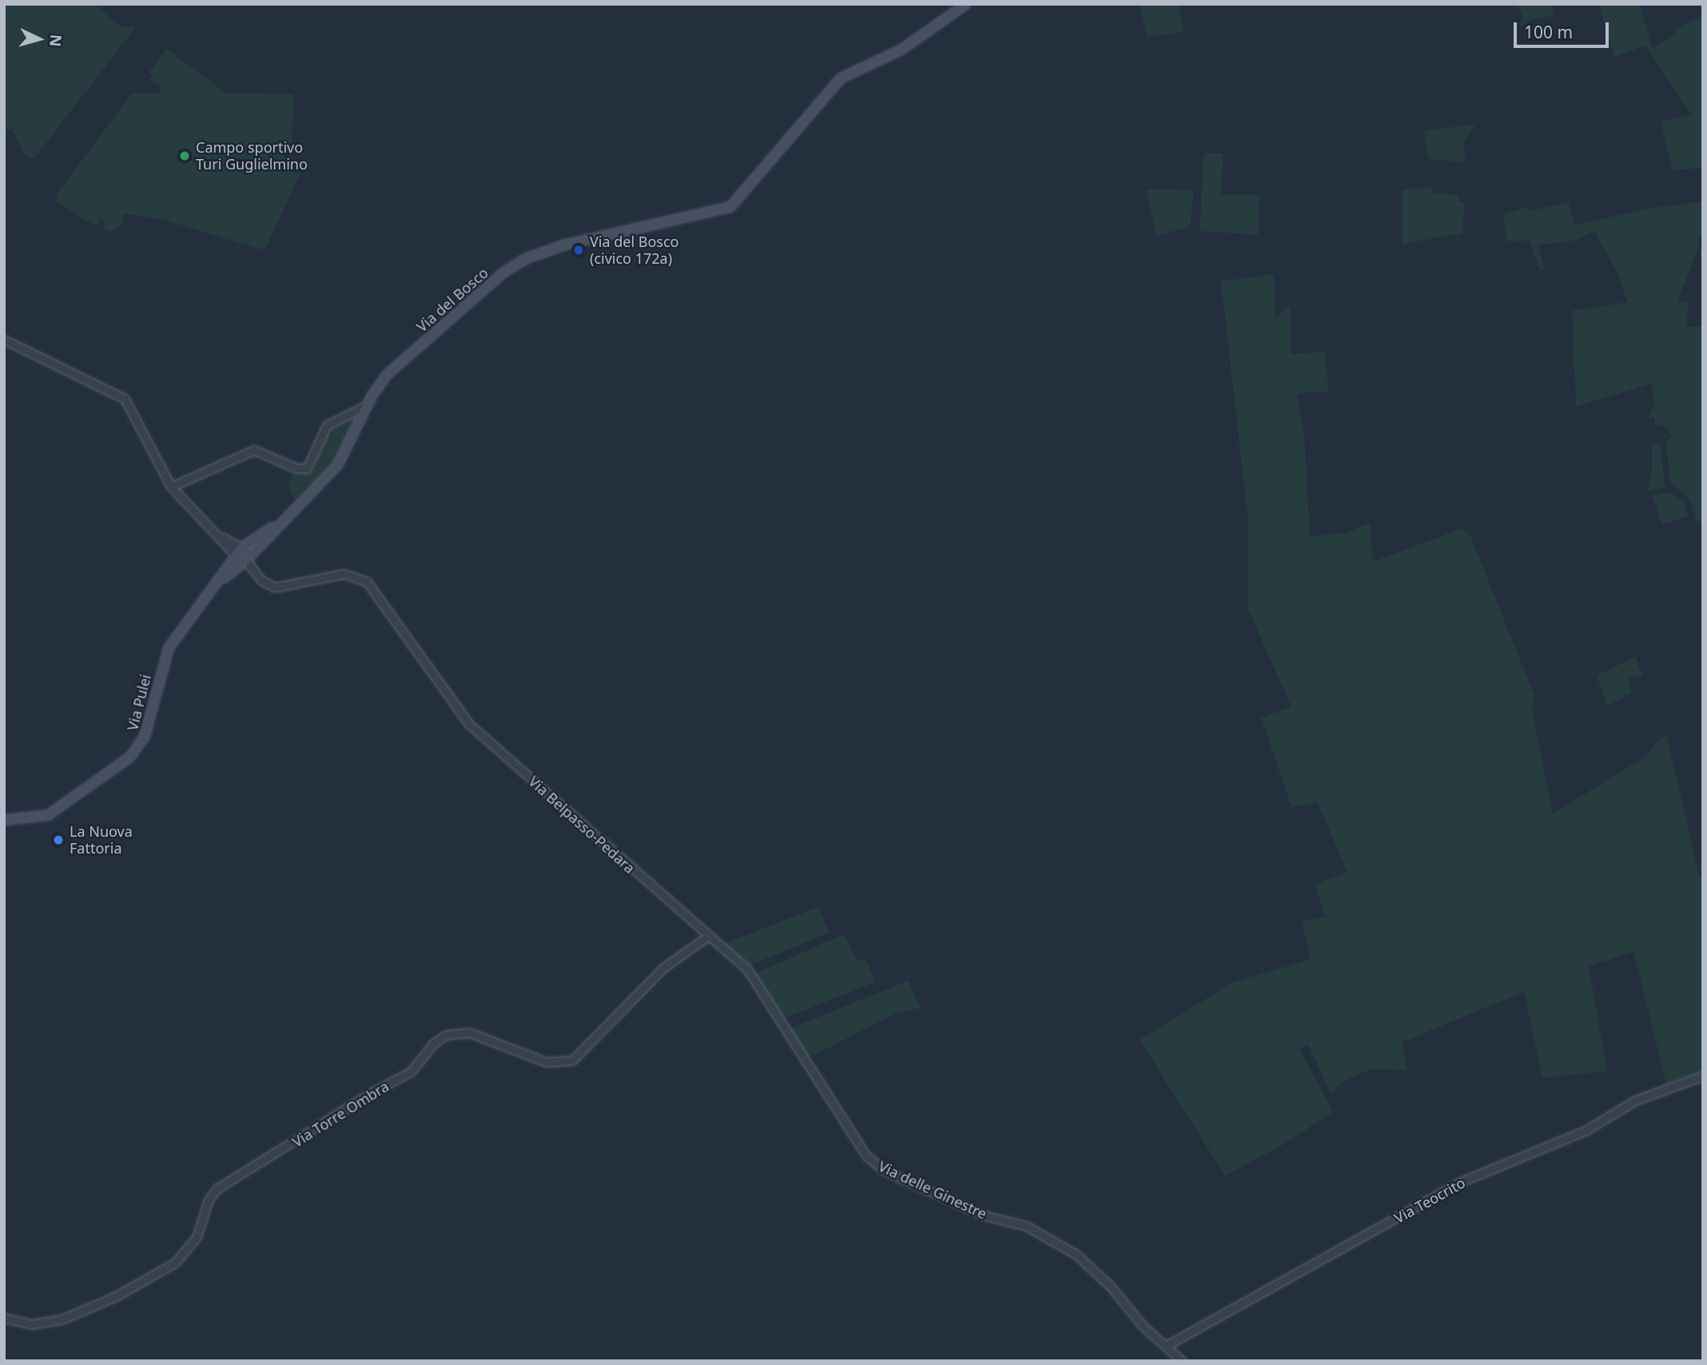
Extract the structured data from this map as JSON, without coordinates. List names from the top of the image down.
{
  "streets": {
    "main road": ["Via del Bosco", "Via Pulei"],
    "street": [
      "Via Belpasso-Pedara",
      "Via Torre Ombra",
      "Via delle Ginestre",
      "Via Teocrito"
    ]
  },
  "crossings": [
    ["Via Pulei", "Via Belpasso-Pedara"],
    ["Via Belpasso-Pedara", "Via Torre Ombra"],
    ["Via Belpasso-Pedara", "Via delle Ginestre"],
    ["Via delle Ginestre", "Via Teocrito"]
  ],
  "places": ["Campo sportivo Turi Guglielmino", "Via del Bosco (civico 172a)", "La Nuova Fattoria"],
  "scale_bar": "100 m",
  "north": "right"
}
